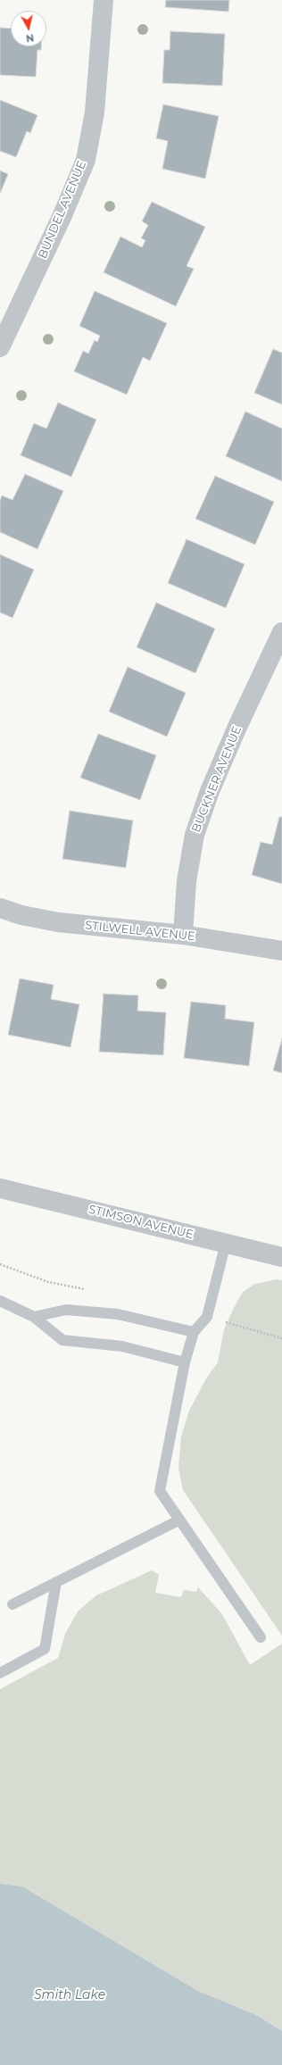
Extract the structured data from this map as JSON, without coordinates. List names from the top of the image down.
{
  "streets": {
    "street": [
      "BUNDEL AVENUE",
      "BUCKNER AVENUE",
      "STILWELL AVENUE",
      "STIMSON AVENUE"
    ]
  },
  "crossings": [
    ["BUCKNER AVENUE", "STILWELL AVENUE"]
  ],
  "water": ["Smith Lake"],
  "north": "bottom"
}
